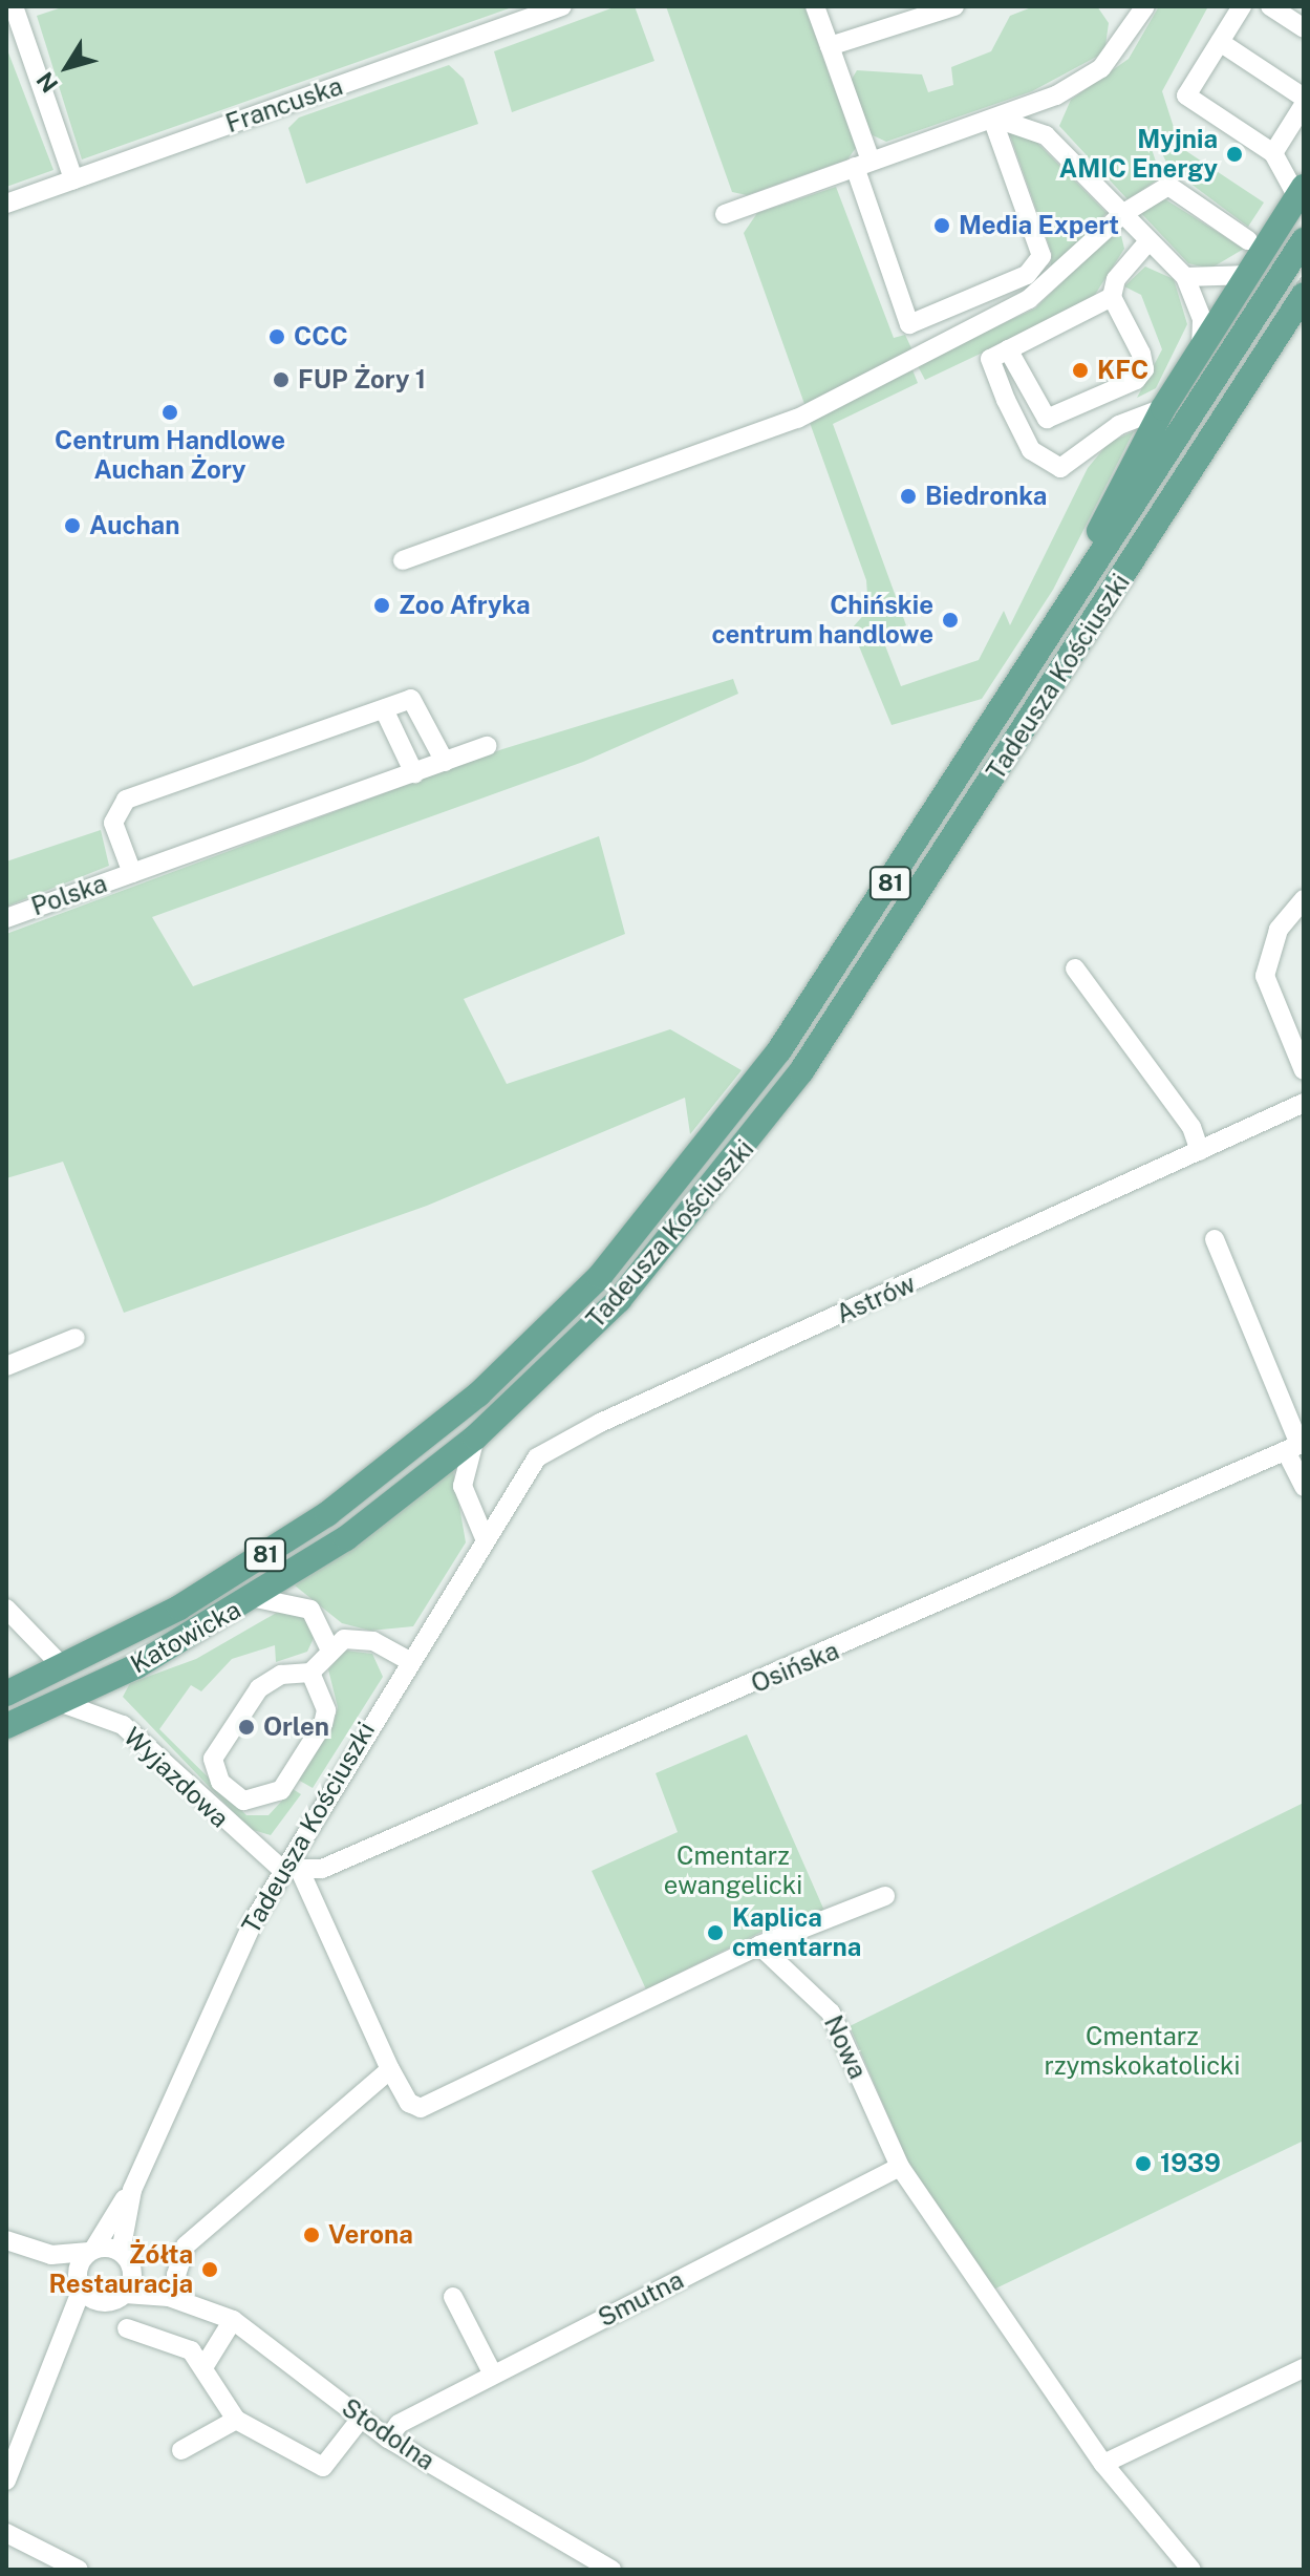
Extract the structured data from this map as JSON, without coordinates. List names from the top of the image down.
{
  "streets": {
    "main road": ["Tadeusza Kościuszki", "81", "Katowicka"],
    "street": [
      "Francuska",
      "Polska",
      "Astrów",
      "Osińska",
      "Wyjazdowa",
      "Nowa",
      "Smutna",
      "Stodolna"
    ]
  },
  "crossings": [
    ["Tadeusza Kościuszki", "Astrów"],
    ["Tadeusza Kościuszki", "Katowicka"],
    ["Tadeusza Kościuszki", "Osińska"],
    ["Tadeusza Kościuszki", "Wyjazdowa"],
    ["Tadeusza Kościuszki", "Stodolna"],
    ["Katowicka", "Wyjazdowa"],
    ["Osińska", "Wyjazdowa"],
    ["Nowa", "Smutna"],
    ["Smutna", "Stodolna"]
  ],
  "parks": ["Cmentarz ewangelicki", "Cmentarz rzymskokatolicki"],
  "places": [
    "Myjnia AMIC Energy",
    "Media Expert",
    "CCC",
    "KFC",
    "FUP Żory 1",
    "Centrum Handlowe Auchan Żory",
    "Biedronka",
    "Auchan",
    "Zoo Afryka",
    "Chińskie centrum handlowe",
    "Orlen",
    "Kaplica cmentarna",
    "1939",
    "Verona",
    "Żółta Restauracja"
  ],
  "north": "bottom left"
}
